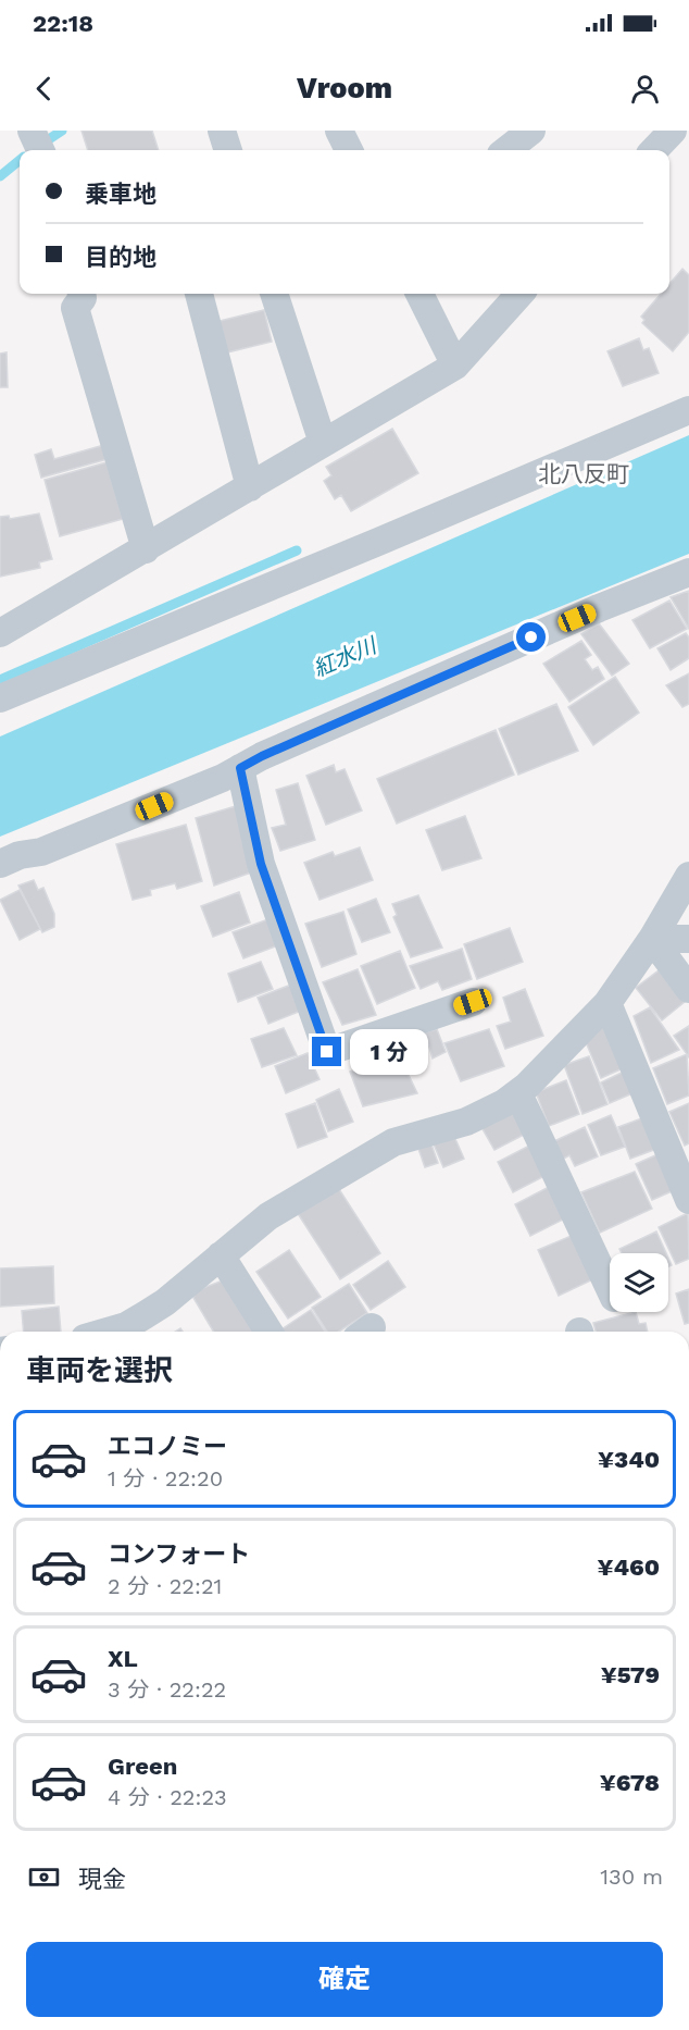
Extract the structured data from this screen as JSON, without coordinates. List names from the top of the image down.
{
  "districts": ["北八反町"],
  "water": ["紅水川"],
  "page": {
    "status": "22:18",
    "header": "Vroom",
    "banner": ["乗車地", "目的地"],
    "bubble": "1 分",
    "heading": "車両を選択",
    "list": [
      {
        "name": "エコノミー",
        "note": "1 分 · 22:20",
        "value": "¥340"
      },
      {
        "name": "コンフォート",
        "note": "2 分 · 22:21",
        "value": "¥460"
      },
      {
        "name": "XL",
        "note": "3 分 · 22:22",
        "value": "¥579"
      },
      {
        "name": "Green",
        "note": "4 分 · 22:23",
        "value": "¥678"
      }
    ],
    "pay": ["現金", "130 m"],
    "buttons": "確定"
  }
}
